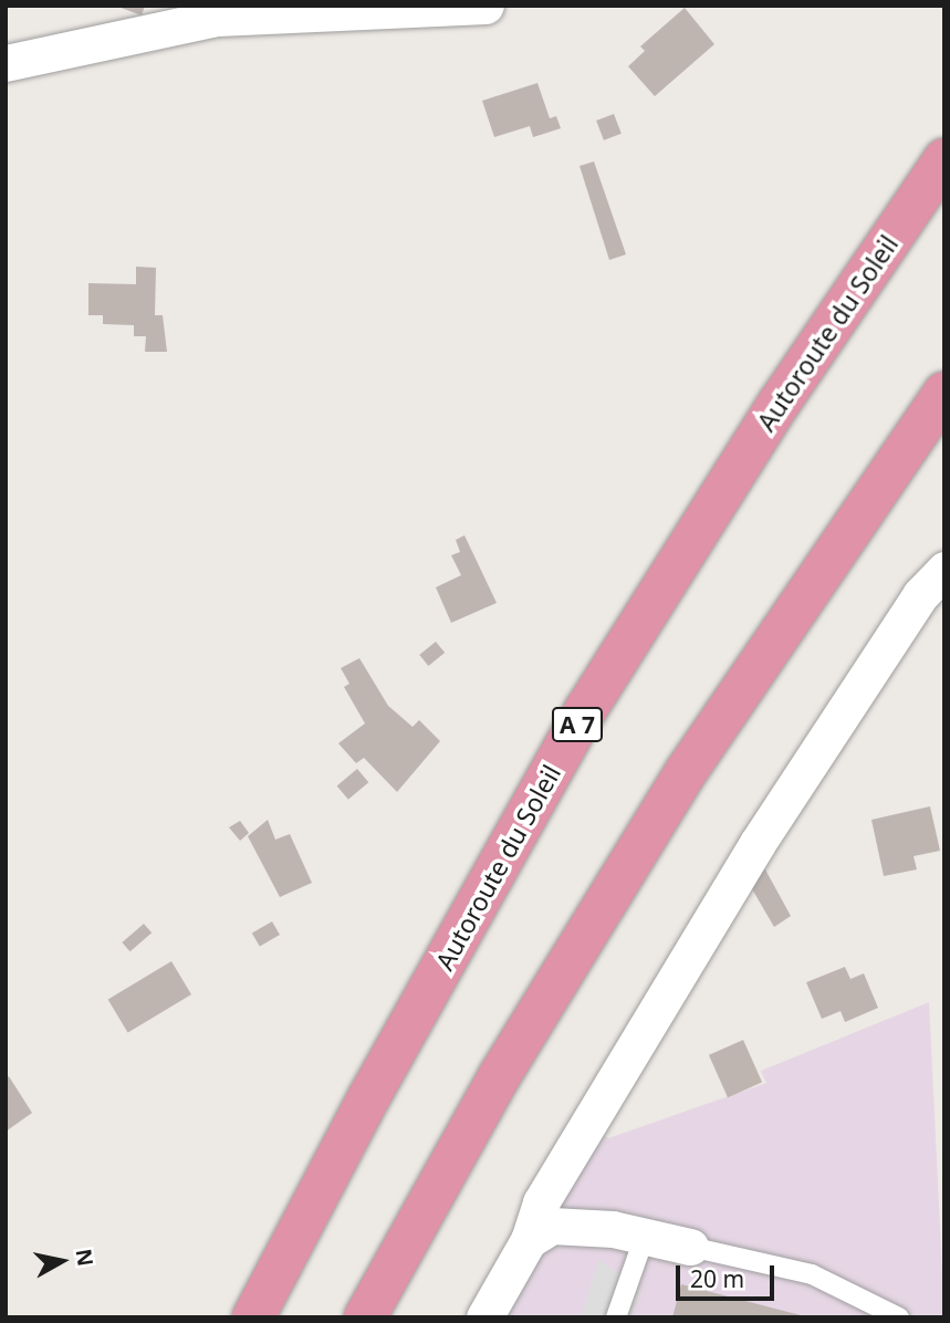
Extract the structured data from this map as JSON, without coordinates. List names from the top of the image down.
{
  "streets": {
    "highway": ["Autoroute du Soleil", "A 7"]
  },
  "scale_bar": "20 m",
  "north": "right"
}
